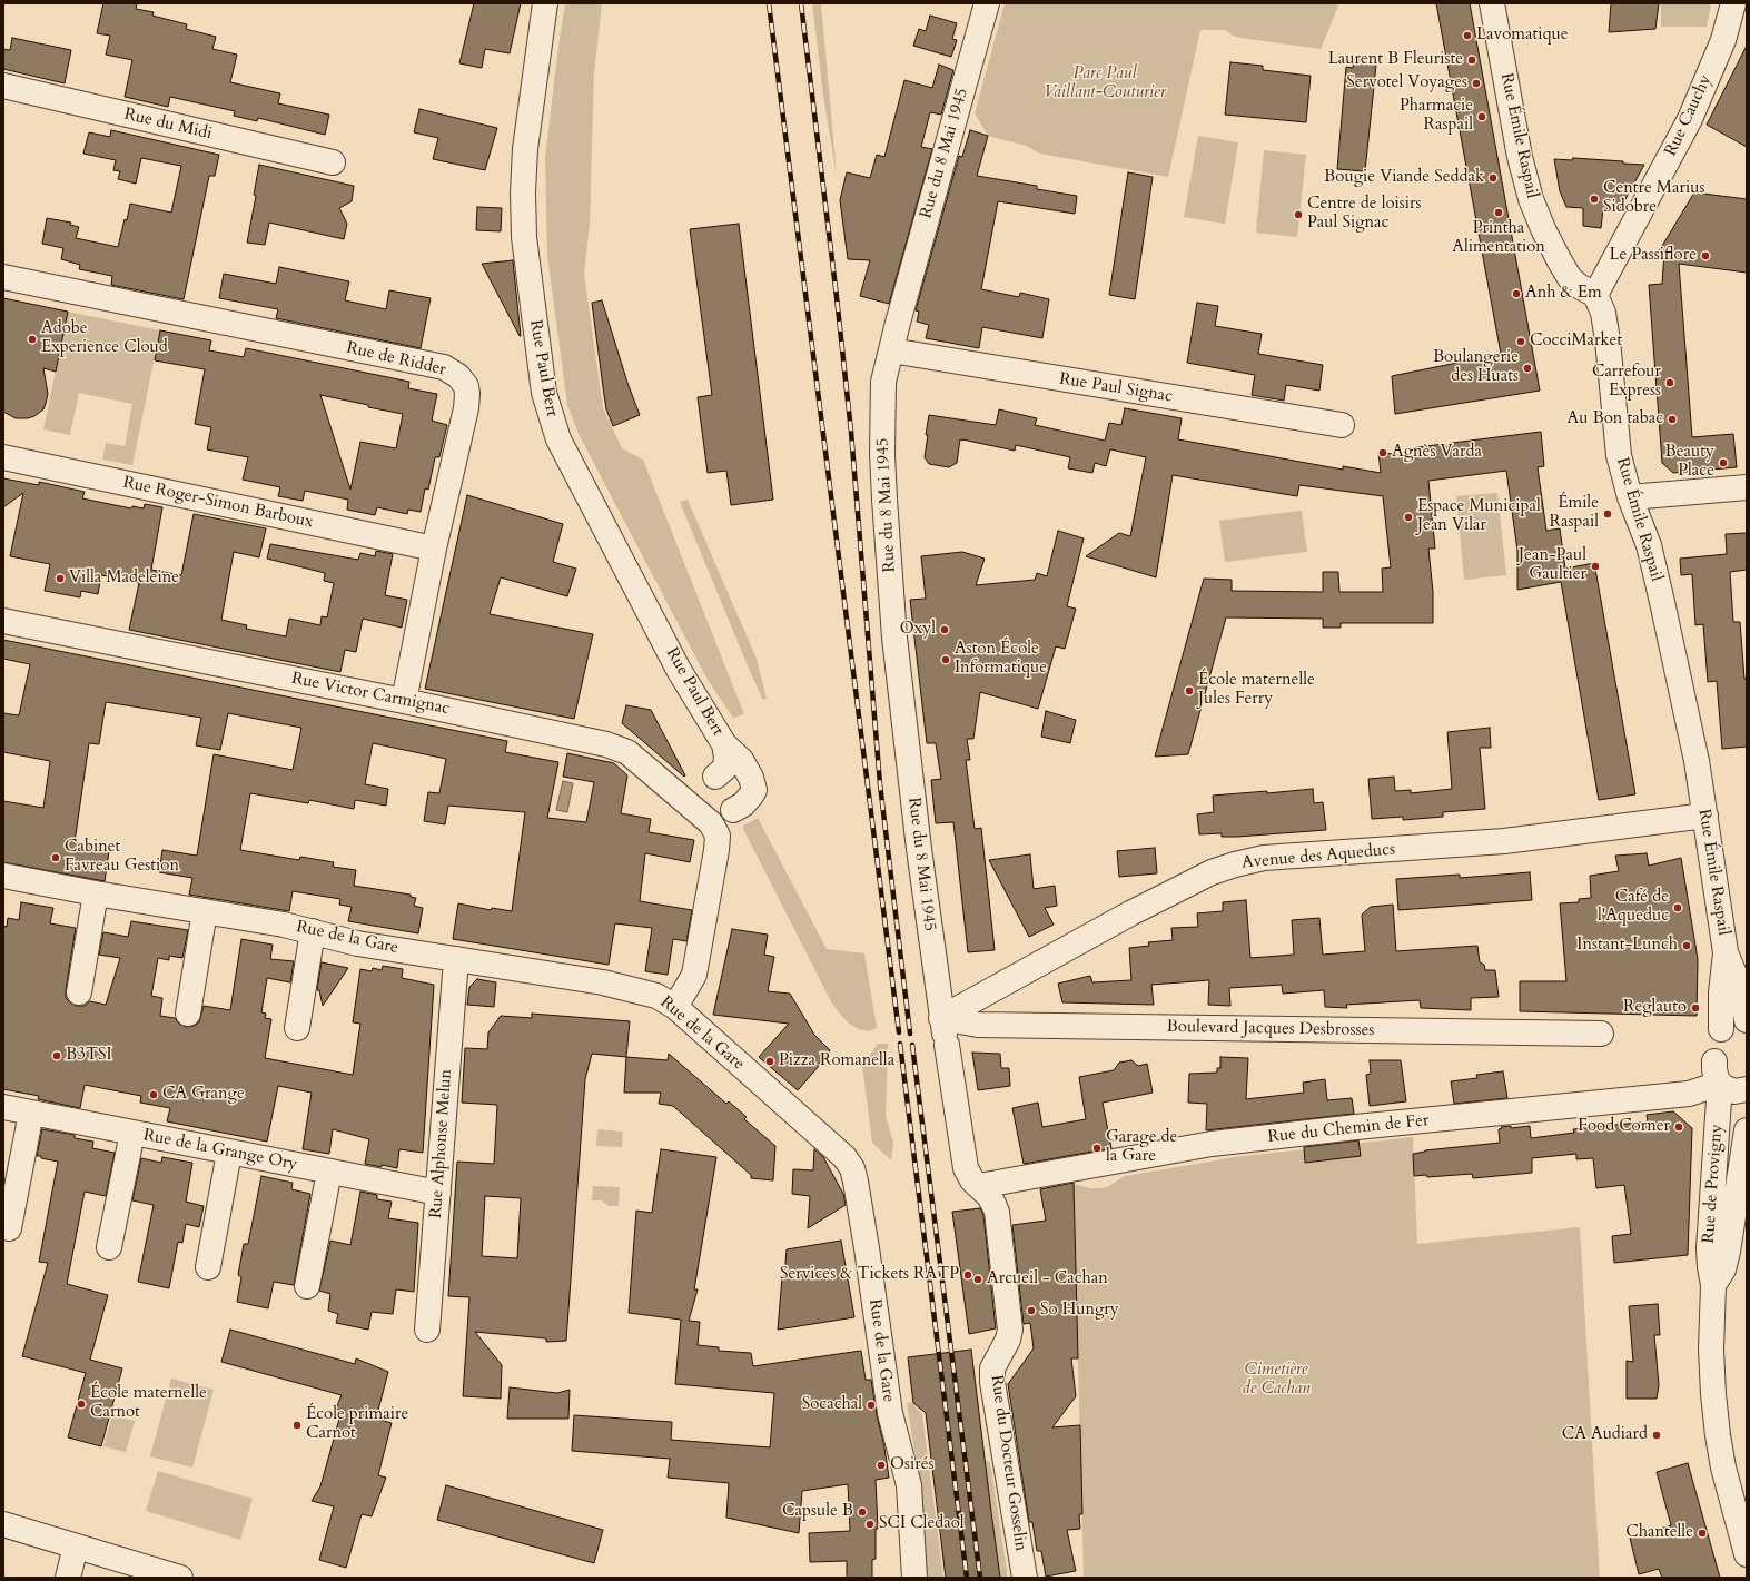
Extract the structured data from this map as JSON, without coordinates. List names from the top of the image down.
{
  "streets": {
    "street": [
      "Rue Cauchy",
      "Rue du Midi",
      "Rue Émile Raspail",
      "Rue du 8 Mai 1945",
      "Rue de Ridder",
      "Rue Paul Bert",
      "Rue Paul Signac",
      "Rue Roger-Simon Barboux",
      "Rue Victor Carmignac",
      "Avenue des Aqueducs",
      "Rue de la Gare",
      "Boulevard Jacques Desbrosses",
      "Rue du Chemin de Fer",
      "Rue Alphonse Melun",
      "Rue de la Grange Ory",
      "Rue de Provigny",
      "Rue du Docteur Gosselin"
    ]
  },
  "crossings": [
    ["Rue Cauchy", "Rue Émile Raspail"],
    ["Rue Émile Raspail", "Avenue des Aqueducs"],
    ["Rue Émile Raspail", "Rue du Chemin de Fer"],
    ["Rue Émile Raspail", "Rue de Provigny"],
    ["Rue du 8 Mai 1945", "Rue Paul Signac"],
    ["Rue du 8 Mai 1945", "Avenue des Aqueducs"],
    ["Rue du 8 Mai 1945", "Boulevard Jacques Desbrosses"],
    ["Rue du 8 Mai 1945", "Rue du Docteur Gosselin"],
    ["Rue de Ridder", "Rue Roger-Simon Barboux"],
    ["Rue de Ridder", "Rue Victor Carmignac"],
    ["Rue Paul Bert", "Rue Victor Carmignac"],
    ["Avenue des Aqueducs", "Boulevard Jacques Desbrosses"],
    ["Avenue des Aqueducs", "Rue du Docteur Gosselin"],
    ["Rue de la Gare", "Rue Alphonse Melun"],
    ["Boulevard Jacques Desbrosses", "Rue du Docteur Gosselin"],
    ["Rue du Chemin de Fer", "Rue de Provigny"],
    ["Rue du Chemin de Fer", "Rue du Docteur Gosselin"],
    ["Rue Alphonse Melun", "Rue de la Grange Ory"]
  ],
  "parks": ["Parc Paul Vaillant-Couturier", "Cimetière de Cachan"],
  "places": [
    "Lavomatique",
    "Laurent B Fleuriste",
    "Servotel Voyages",
    "Pharmacie Raspail",
    "Bougie Viande Seddak",
    "Centre Marius Sidobre",
    "Printha Alimentation",
    "Centre de loisirs Paul Signac",
    "Le Passiflore",
    "Anh & Em",
    "Adobe Experience Cloud",
    "CocciMarket",
    "Boulangerie des Huats",
    "Carrefour Express",
    "Au Bon tabac",
    "Agnès Varda",
    "Beauty Place",
    "Émile Raspail",
    "Espace Municipal Jean Vilar",
    "Jean-Paul Gaultier",
    "Villa Madeleine",
    "Oxyl",
    "Aston École Informatique",
    "École maternelle Jules Ferry",
    "Cabinet Favreau Gestion",
    "Café de l'Aqueduc",
    "Instant-Lunch",
    "Reglauto",
    "B3TSI",
    "Pizza Romanella",
    "CA Grange",
    "Food Corner",
    "Garage de la Gare",
    "Services & Tickets RATP",
    "Arcueil - Cachan",
    "So Hungry",
    "École maternelle Carnot",
    "Socachal",
    "École primaire Carnot",
    "CA Audiard",
    "Osirés",
    "Capsule B",
    "SCI Cledaol",
    "Chantelle"
  ]
}
